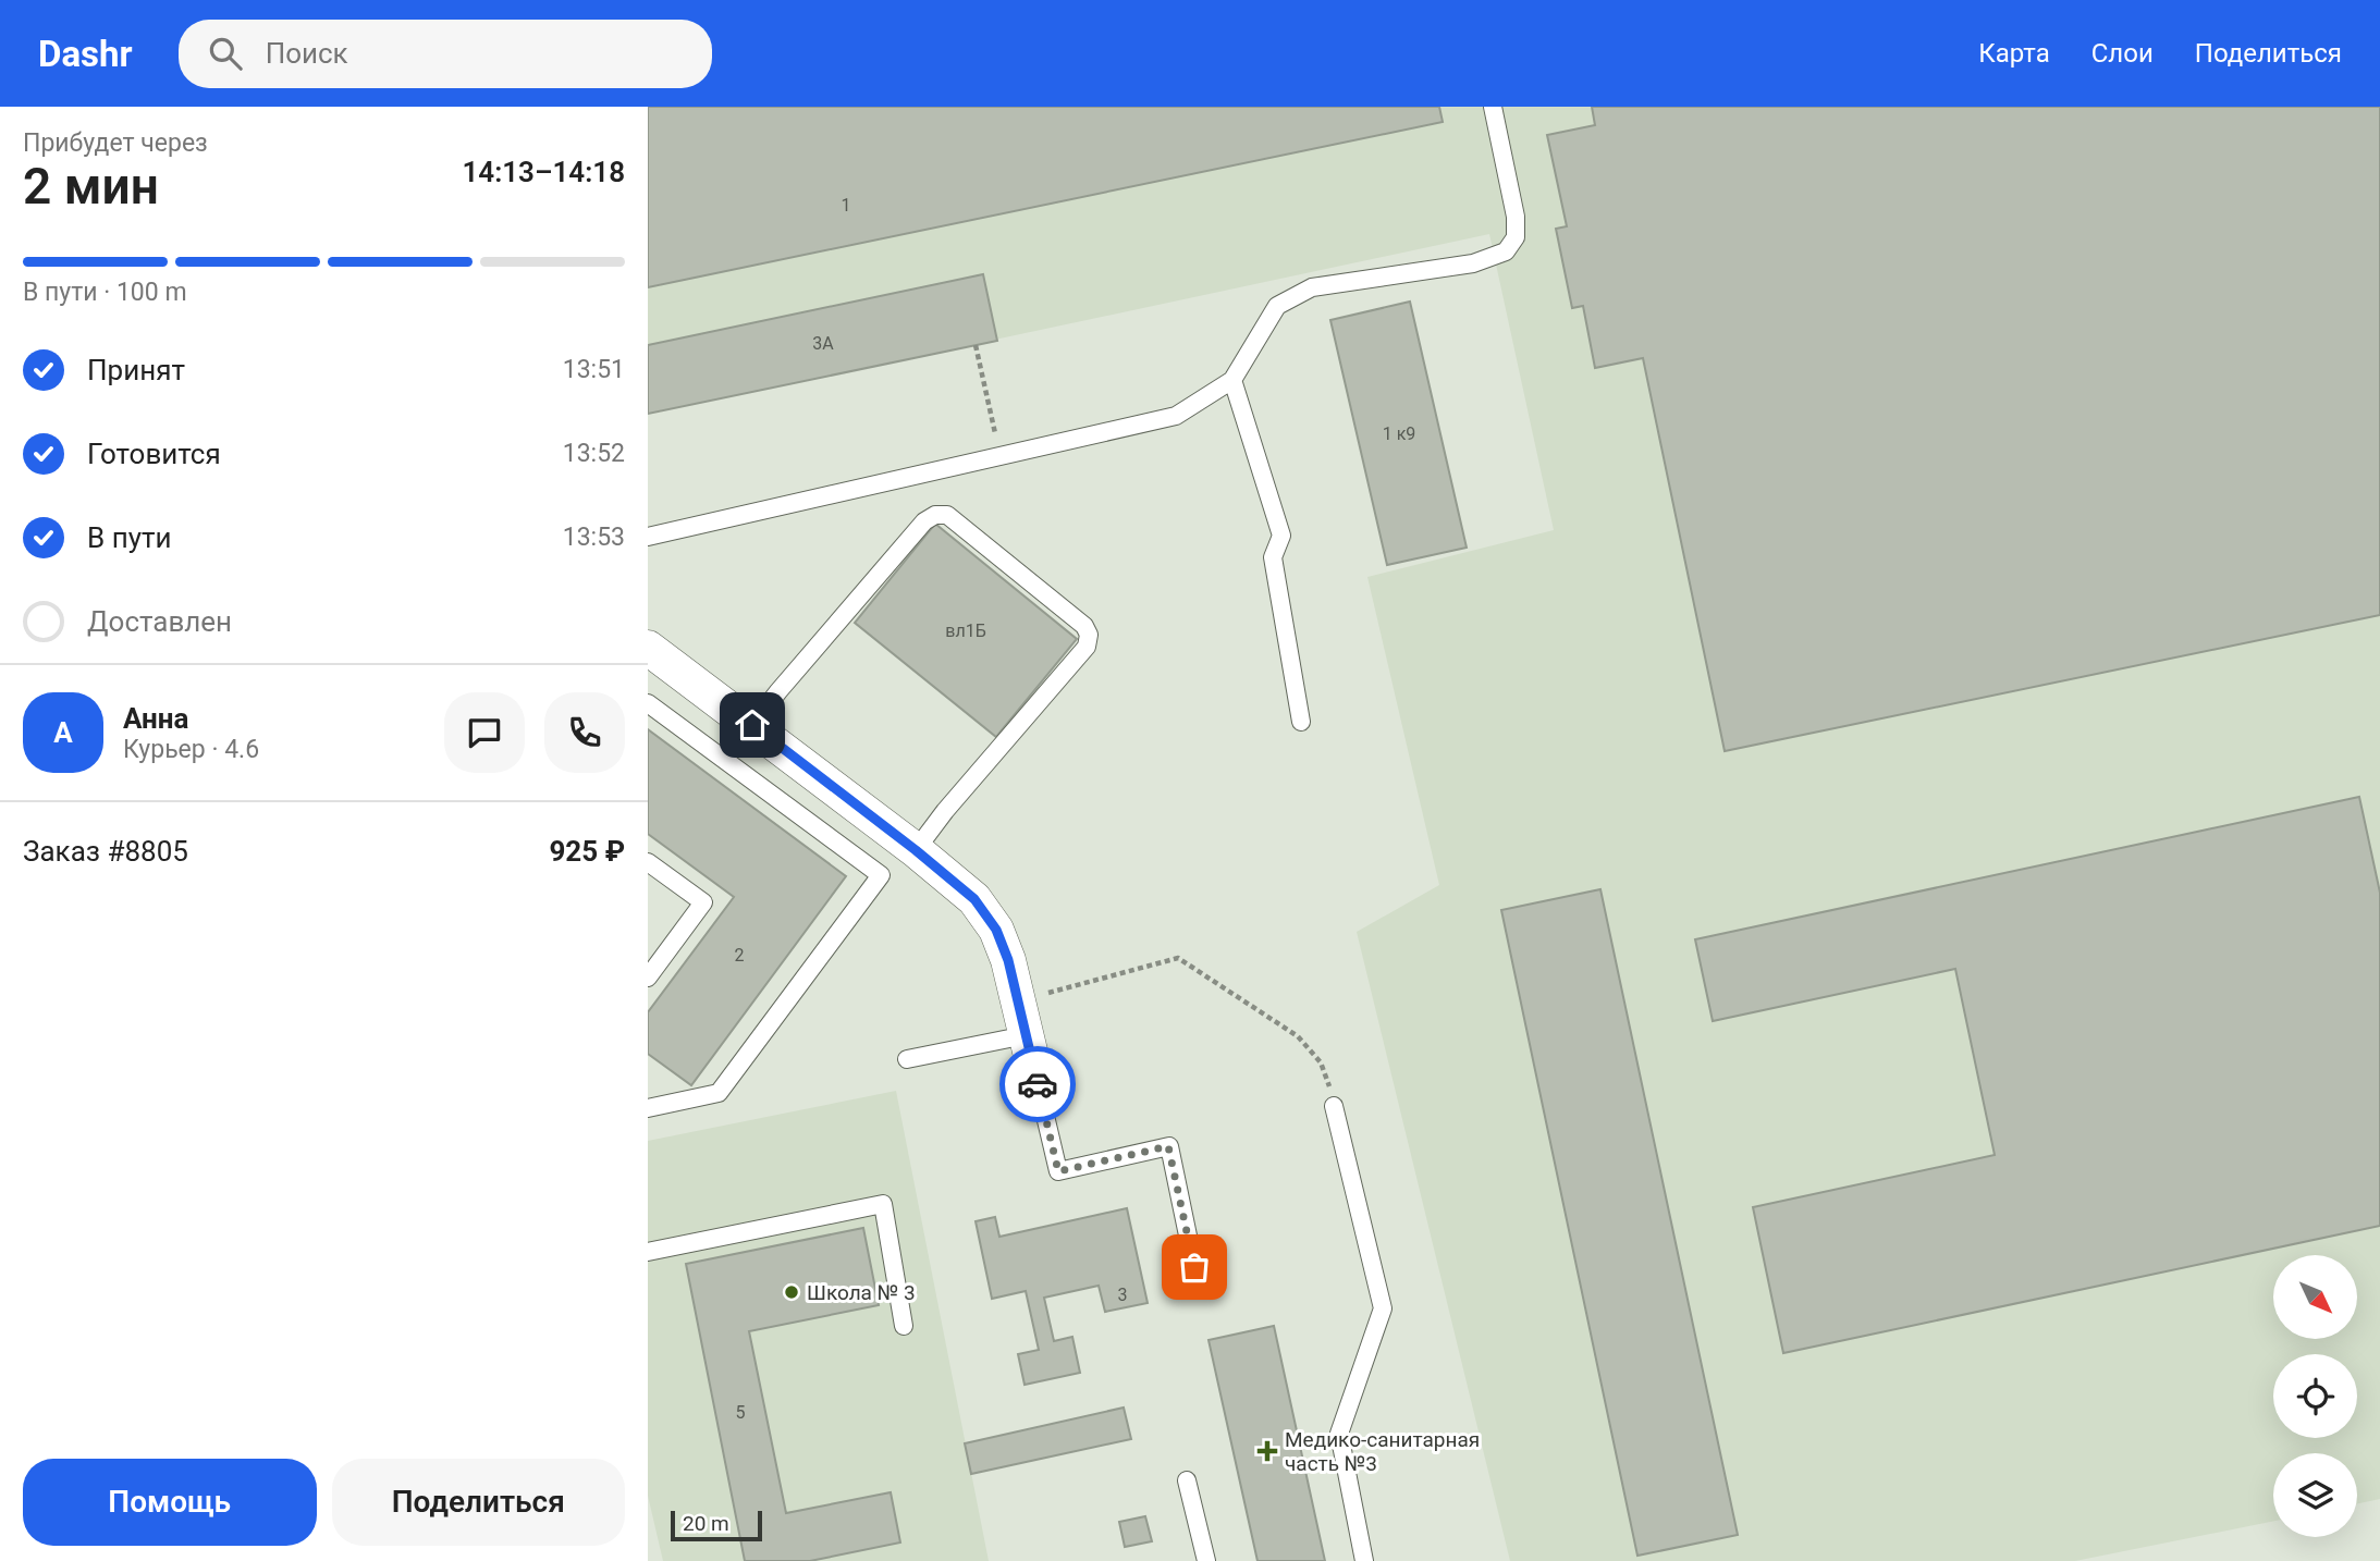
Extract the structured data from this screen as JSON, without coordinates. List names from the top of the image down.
{
  "places": {
    "other": ["Школа № 3"],
    "health": ["Медико-санитарная часть №3"]
  },
  "house_numbers": [
    "1",
    "3А",
    "1 к9",
    "вл1Б",
    "2",
    "3",
    "5"
  ],
  "scale_bar": "20 m",
  "north": "bottom right",
  "page": {
    "header": "Dashr",
    "search": "Поиск",
    "nav": ["Карта", "Слои", "Поделиться"],
    "heading": ["2 мин", "Прибудет через", "14:13–14:18"],
    "panel": [
      "Анна",
      "Курьер · 4.6",
      "Заказ #8805",
      "925 ₽"
    ],
    "bar": "В пути · 100 m",
    "list": [
      ["Принят", "13:51"],
      ["Готовится", "13:52"],
      ["В пути", "13:53"],
      "Доставлен"
    ],
    "round": "А",
    "buttons": ["Помощь", "Поделиться"],
    "scale": "20 m"
  }
}
